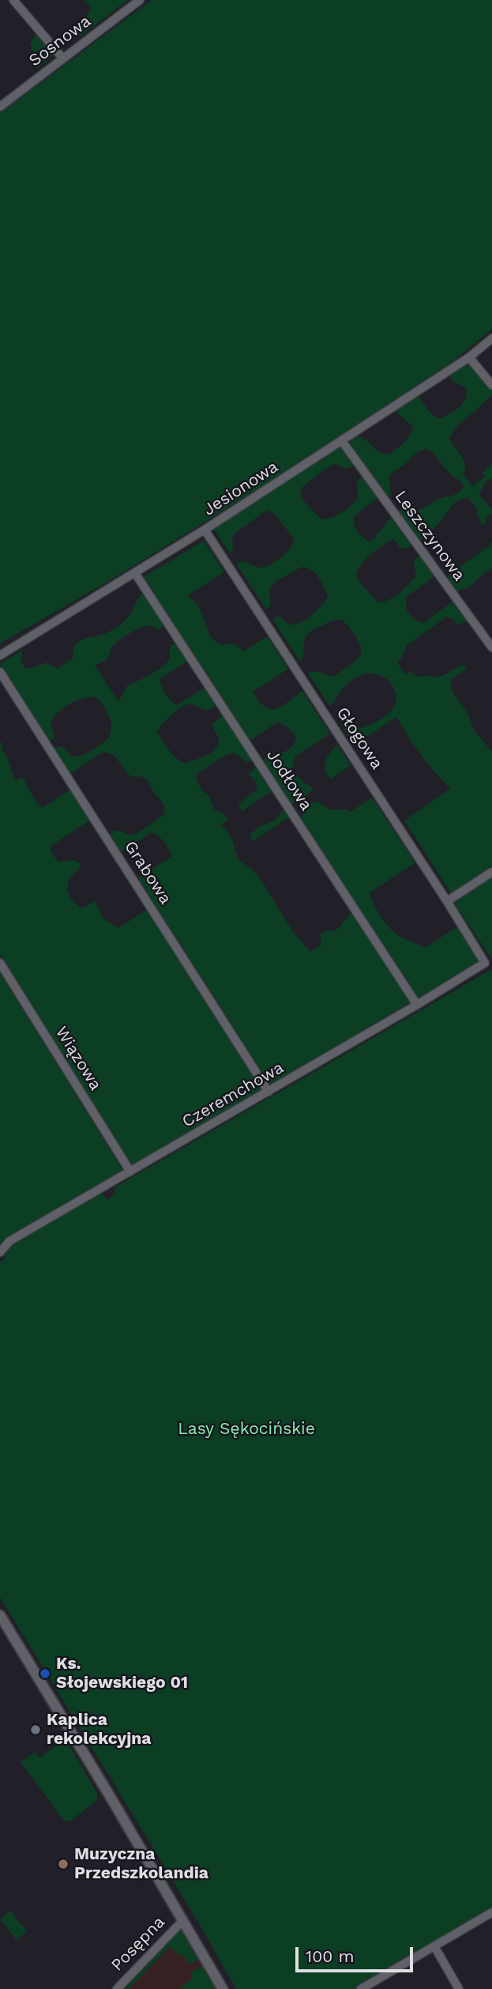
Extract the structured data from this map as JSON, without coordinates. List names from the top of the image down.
{
  "streets": {
    "street": [
      "Sosnowa",
      "Jesionowa",
      "Leszczynowa",
      "Głogowa",
      "Jodłowa",
      "Grabowa",
      "Wiązowa",
      "Czeremchowa",
      "Posępna"
    ]
  },
  "crossings": [
    ["Jesionowa", "Leszczynowa"],
    ["Jesionowa", "Głogowa"],
    ["Jesionowa", "Jodłowa"],
    ["Głogowa", "Czeremchowa"],
    ["Jodłowa", "Czeremchowa"],
    ["Grabowa", "Czeremchowa"],
    ["Wiązowa", "Czeremchowa"]
  ],
  "parks": ["Lasy Sękocińskie"],
  "places": ["Ks. Słojewskiego 01", "Kaplica rekolekcyjna", "Muzyczna Przedszkolandia"],
  "scale_bar": "100 m"
}
